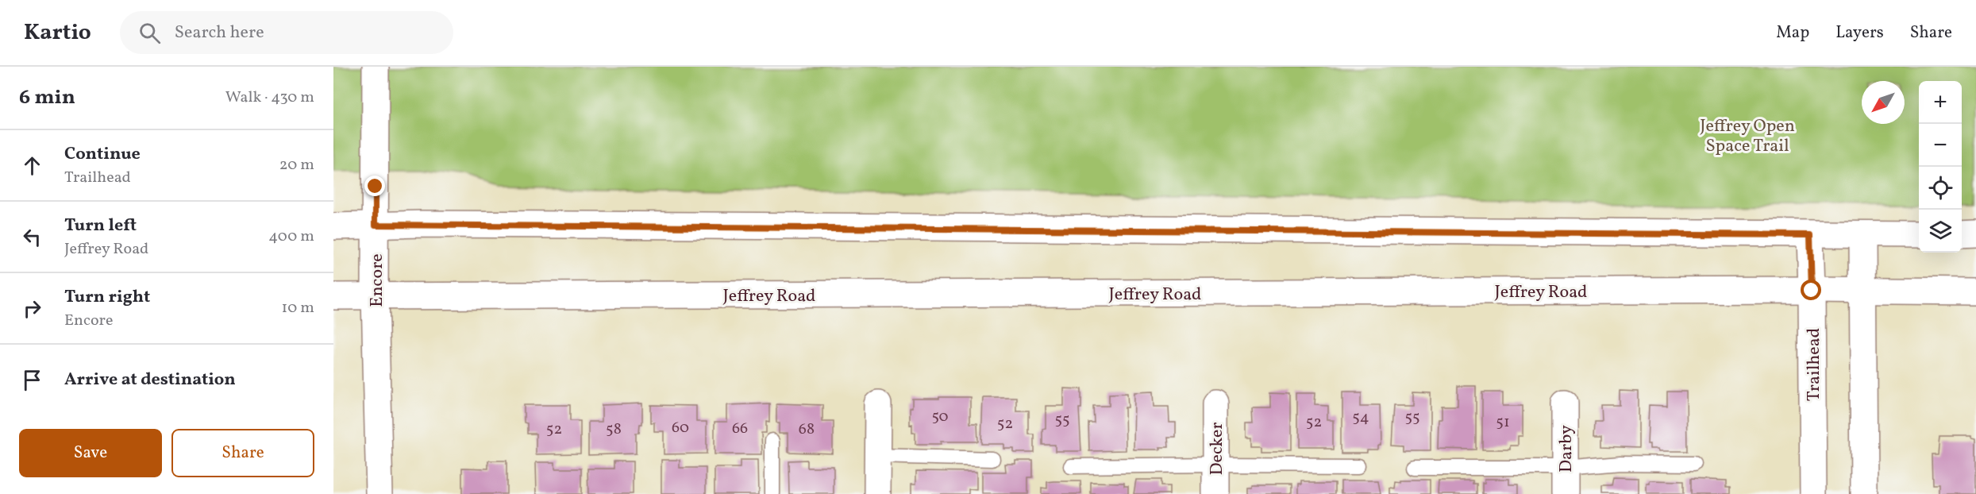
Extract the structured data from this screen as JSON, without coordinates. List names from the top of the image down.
{
  "streets": {
    "main road": [
      "Encore",
      "Jeffrey Road",
      "Trailhead",
      "Decker",
      "Darby"
    ]
  },
  "crossings": [
    ["Encore", "Jeffrey Road"],
    ["Jeffrey Road", "Trailhead"]
  ],
  "parks": ["Jeffrey Open Space Trail"],
  "house_numbers": [
    "50",
    "54",
    "55",
    "55",
    "52",
    "51",
    "52",
    "60",
    "66",
    "52",
    "58",
    "68"
  ],
  "north": "bottom left",
  "page": {
    "header": "Kartio",
    "search": "Search here",
    "nav": ["Map", "Layers", "Share"],
    "heading": ["6 min", "Walk · 430 m"],
    "map_buttons": ["+", "−"],
    "list": [
      ["Continue", "Trailhead", "20 m"],
      ["Turn left", "Jeffrey Road", "400 m"],
      ["Turn right", "Encore", "10 m"],
      "Arrive at destination"
    ],
    "buttons": ["Save", "Share"]
  }
}
